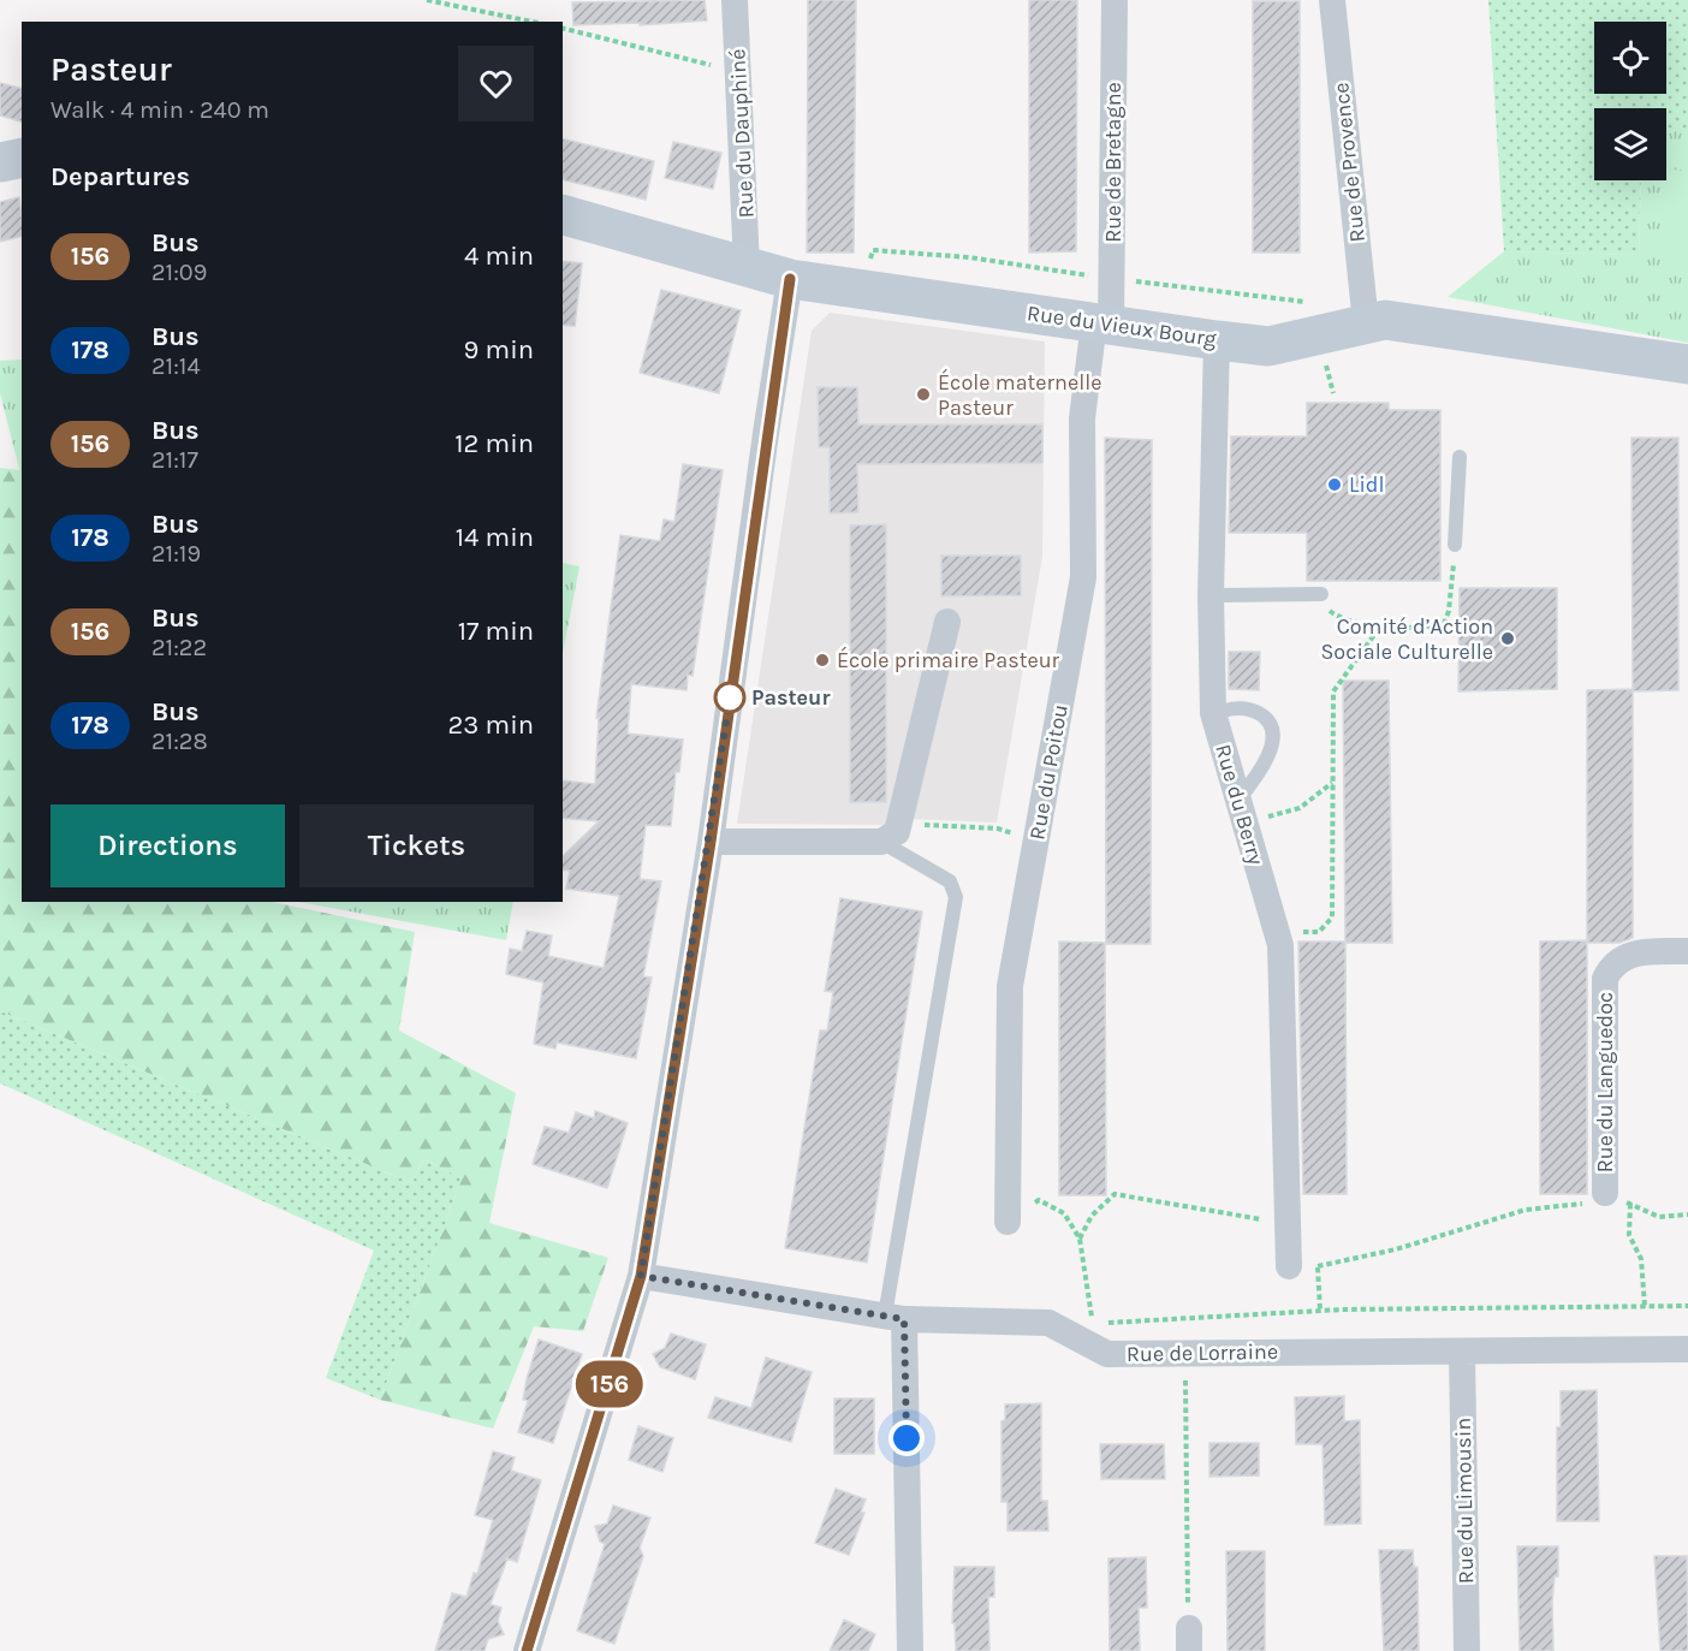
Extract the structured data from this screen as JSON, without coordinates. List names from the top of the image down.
{
  "streets": {
    "street": [
      "Rue du Dauphiné",
      "Rue de Bretagne",
      "Rue de Provence",
      "Rue du Vieux Bourg",
      "Rue du Poitou",
      "Rue du Berry",
      "Rue du Languedoc",
      "Rue de Lorraine",
      "Rue du Limousin"
    ]
  },
  "crossings": [
    ["Rue du Dauphiné", "Rue du Vieux Bourg"],
    ["Rue de Bretagne", "Rue du Vieux Bourg"],
    ["Rue de Bretagne", "Rue du Poitou"],
    ["Rue de Provence", "Rue du Vieux Bourg"],
    ["Rue du Vieux Bourg", "Rue du Poitou"],
    ["Rue du Vieux Bourg", "Rue du Berry"],
    ["Rue de Lorraine", "Rue du Limousin"]
  ],
  "places": [
    "École maternelle Pasteur",
    "Lidl",
    "Comité d’Action Sociale Culturelle",
    "École primaire Pasteur",
    "Pasteur"
  ],
  "lines": ["bus line 156"],
  "page": {
    "on_map": "156",
    "heading": [
      ["Pasteur", "Walk · 4 min · 240 m"],
      "Departures"
    ],
    "list": [
      {
        "mark": "156",
        "name": "Bus",
        "note": "21:09",
        "value": "4 min"
      },
      {
        "mark": "178",
        "name": "Bus",
        "note": "21:14",
        "value": "9 min"
      },
      {
        "mark": "156",
        "name": "Bus",
        "note": "21:17",
        "value": "12 min"
      },
      {
        "mark": "178",
        "name": "Bus",
        "note": "21:19",
        "value": "14 min"
      },
      {
        "mark": "156",
        "name": "Bus",
        "note": "21:22",
        "value": "17 min"
      },
      {
        "mark": "178",
        "name": "Bus",
        "note": "21:28",
        "value": "23 min"
      }
    ],
    "buttons": ["Directions", "Tickets"]
  }
}
